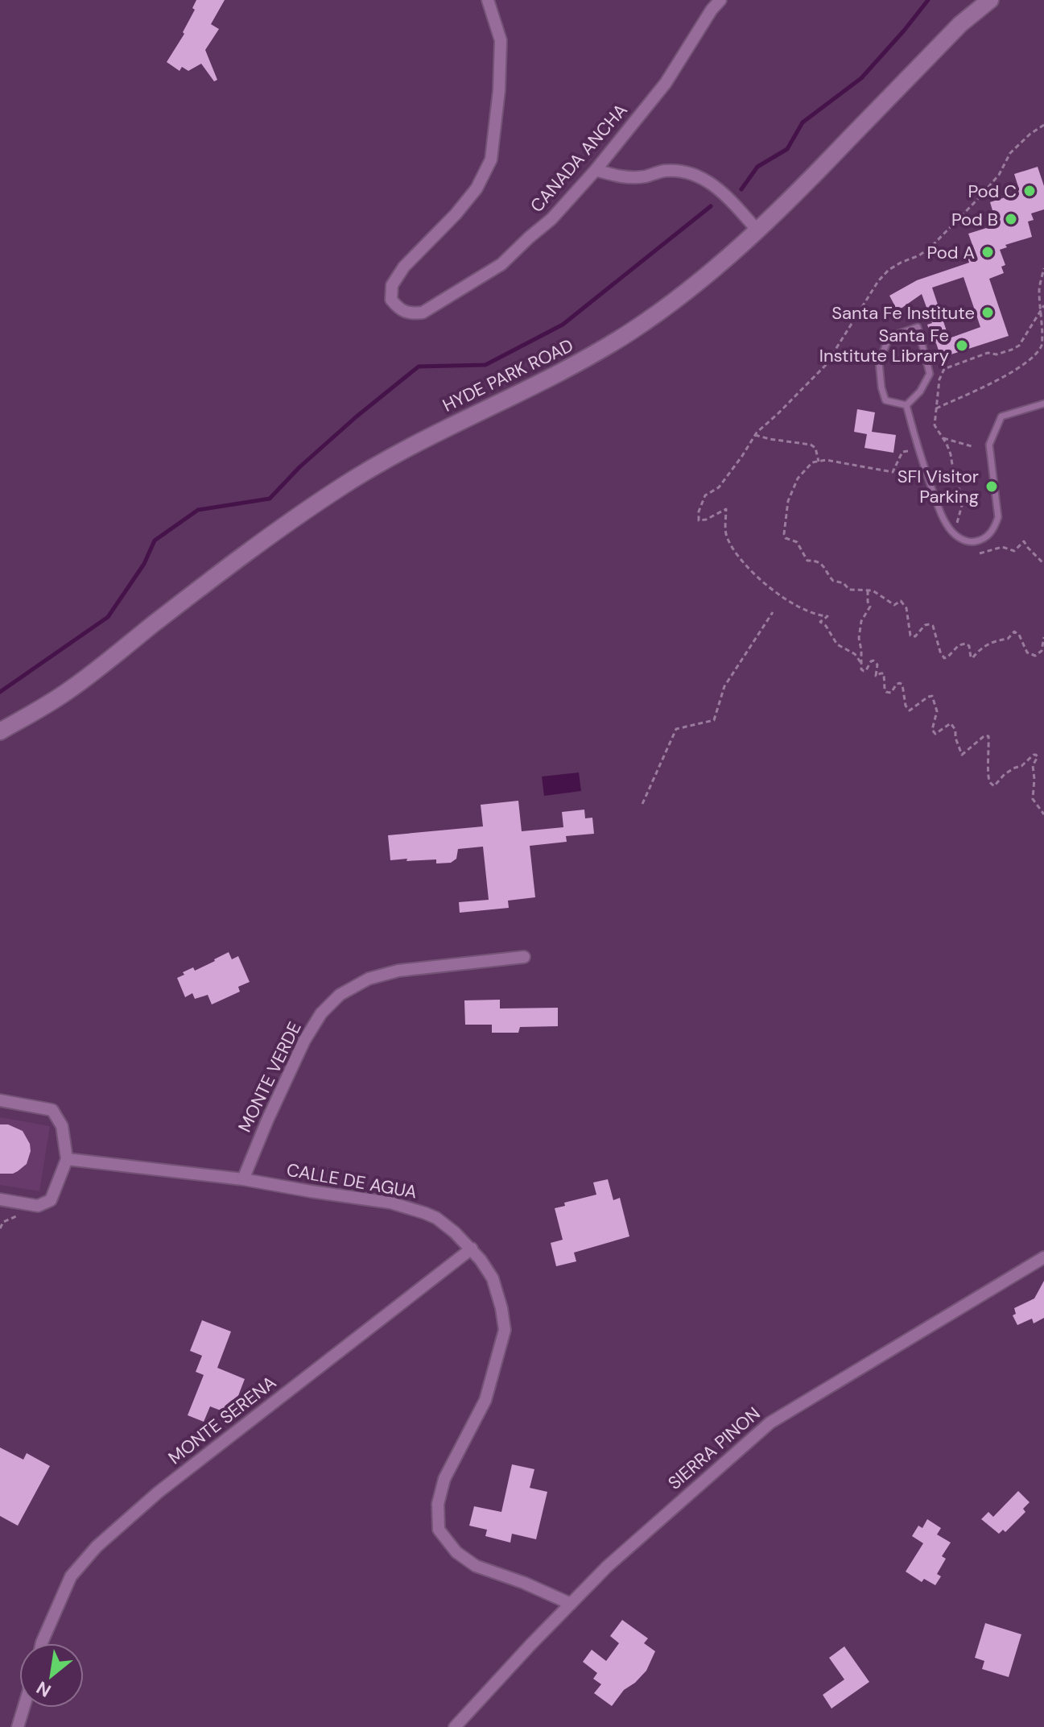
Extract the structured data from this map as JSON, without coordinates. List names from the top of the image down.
{
  "streets": {
    "main road": ["HYDE PARK ROAD"],
    "street": [
      "CANADA ANCHA",
      "MONTE VERDE",
      "CALLE DE AGUA",
      "MONTE SERENA",
      "SIERRA PINON"
    ]
  },
  "crossings": [
    ["MONTE VERDE", "CALLE DE AGUA"],
    ["CALLE DE AGUA", "MONTE SERENA"],
    ["CALLE DE AGUA", "SIERRA PINON"]
  ],
  "places": [
    "Pod C",
    "Pod B",
    "Pod A",
    "Santa Fe Institute",
    "Santa Fe Institute Library",
    "SFI Visitor Parking"
  ],
  "north": "bottom left"
}
